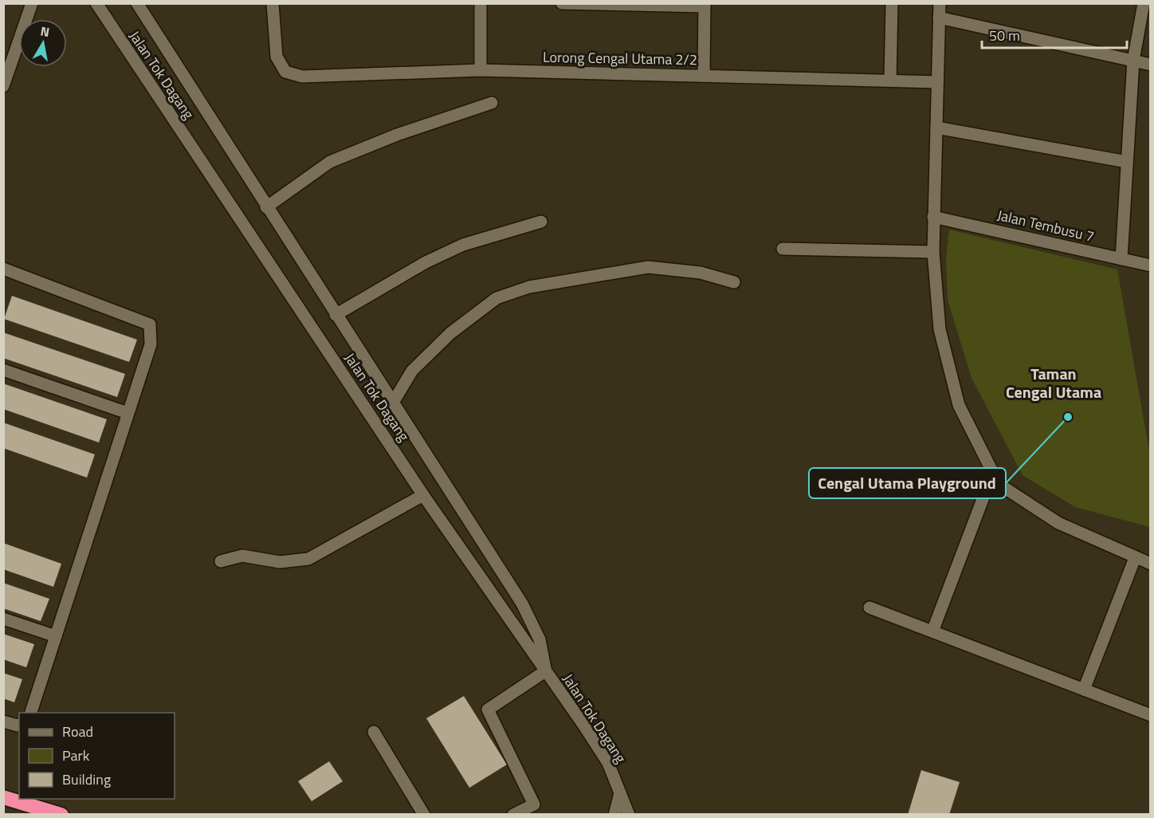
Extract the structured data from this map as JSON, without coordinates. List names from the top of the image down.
{
  "streets": {
    "street": ["Lorong Cengal Utama 2/2", "Jalan Tok Dagang", "Jalan Tembusu 7"]
  },
  "districts": ["Taman Cengal Utama"],
  "places": ["Cengal Utama Playground"],
  "legend": ["Road", "Park", "Building"],
  "scale_bar": "50 m",
  "north": "top"
}
